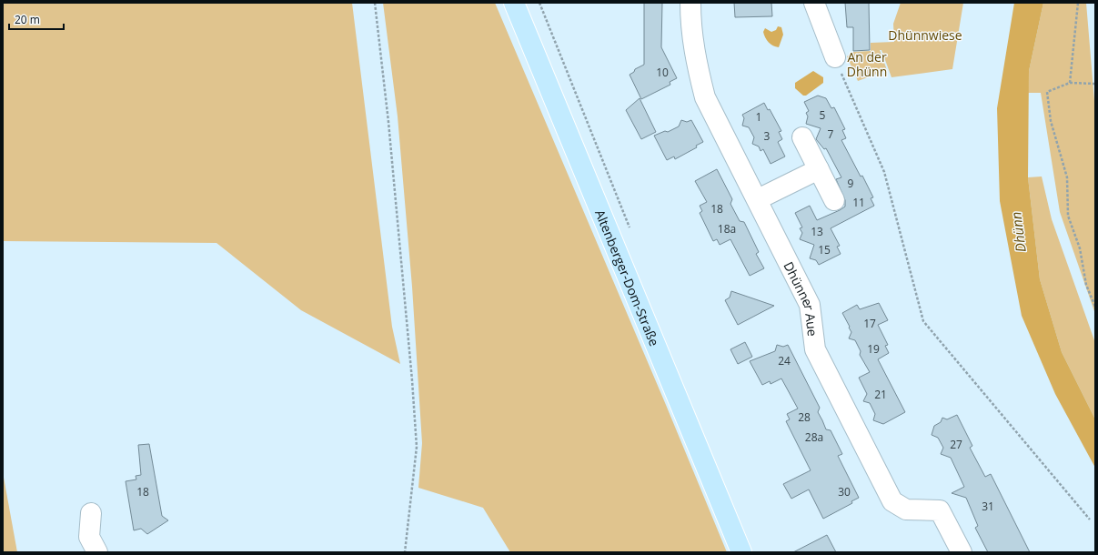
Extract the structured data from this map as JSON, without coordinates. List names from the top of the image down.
{
  "streets": {
    "main road": ["Altenberger-Dom-Straße"],
    "street": ["Dhünner Aue"]
  },
  "water": ["Dhünn"],
  "parks": ["Dhünnwiese", "An der Dhünn"],
  "house_numbers": [
    "10",
    "5",
    "1",
    "7",
    "3",
    "9",
    "11",
    "18",
    "18a",
    "13",
    "15",
    "17",
    "19",
    "24",
    "21",
    "28",
    "28a",
    "27",
    "18",
    "30",
    "31"
  ],
  "scale_bar": "20 m"
}
